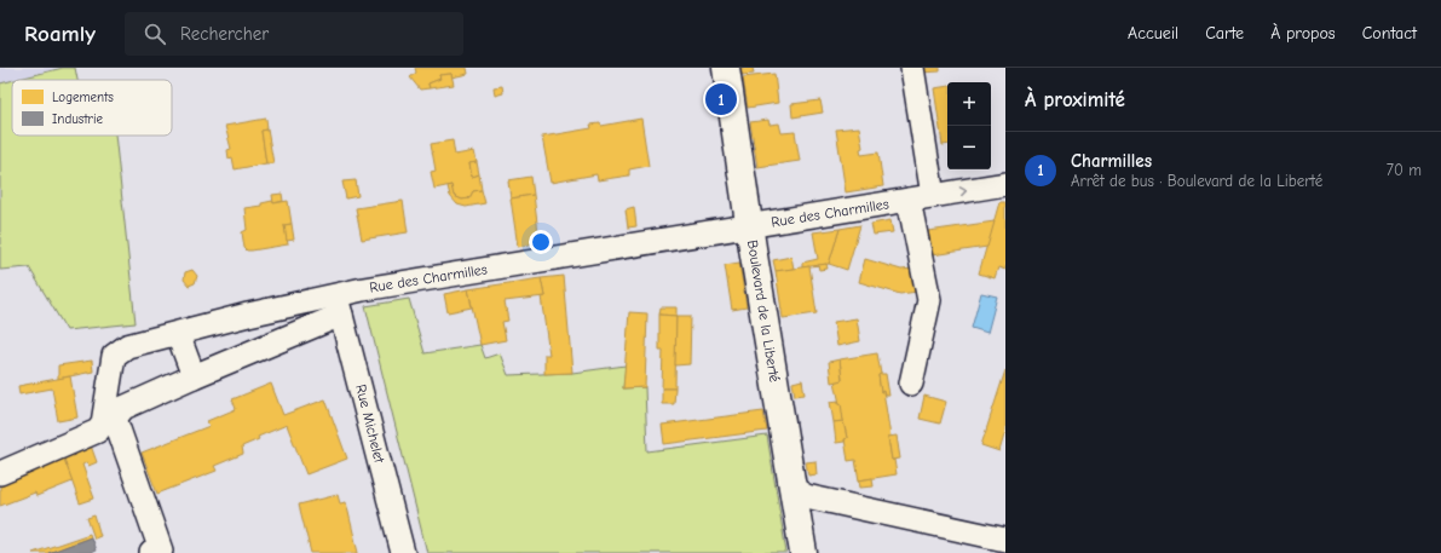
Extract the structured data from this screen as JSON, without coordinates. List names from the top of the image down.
{
  "streets": {
    "main road": ["Boulevard de la Liberté"],
    "street": ["Rue des Charmilles", "Rue Michelet"]
  },
  "crossings": [
    ["Rue des Charmilles", "Boulevard de la Liberté"],
    ["Rue des Charmilles", "Rue Michelet"]
  ],
  "legend": ["Logements", "Industrie"],
  "page": {
    "header": "Roamly",
    "search": "Rechercher",
    "nav": [
      "Accueil",
      "Carte",
      "À propos",
      "Contact"
    ],
    "heading": "À proximité",
    "pins": "1",
    "map_buttons": ["+", "−"],
    "list": [
      {
        "mark": "1",
        "name": "Charmilles",
        "note": "Arrêt de bus · Boulevard de la Liberté",
        "value": "70 m"
      }
    ]
  }
}
